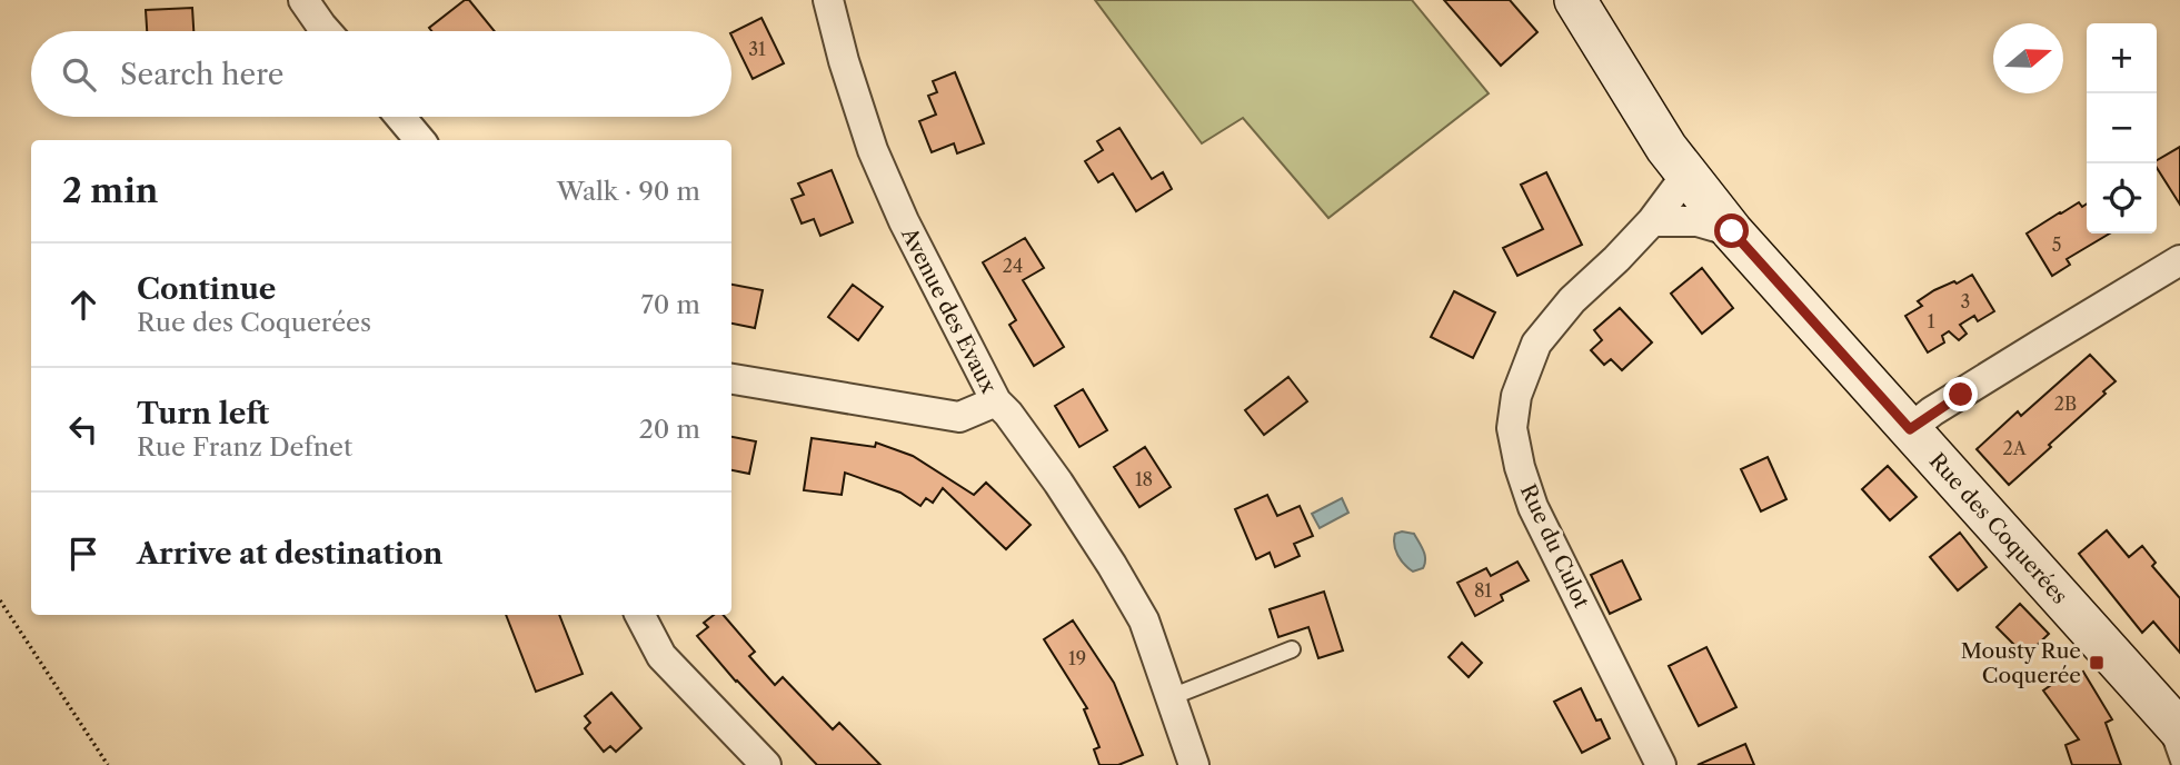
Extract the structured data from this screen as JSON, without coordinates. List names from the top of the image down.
{
  "streets": {
    "street": ["Avenue des Evaux", "Rue des Coquerées", "Rue du Culot"]
  },
  "places": {
    "transit": ["Mousty Rue Coquerée"]
  },
  "house_numbers": [
    "31",
    "5",
    "24",
    "3",
    "1",
    "2B",
    "2A",
    "18",
    "81",
    "19"
  ],
  "north": "right",
  "page": {
    "map_buttons": ["+", "−"],
    "search": "Search here",
    "heading": ["2 min", "Walk · 90 m"],
    "list": [
      ["Continue", "Rue des Coquerées", "70 m"],
      ["Turn left", "Rue Franz Defnet", "20 m"],
      "Arrive at destination"
    ]
  }
}
